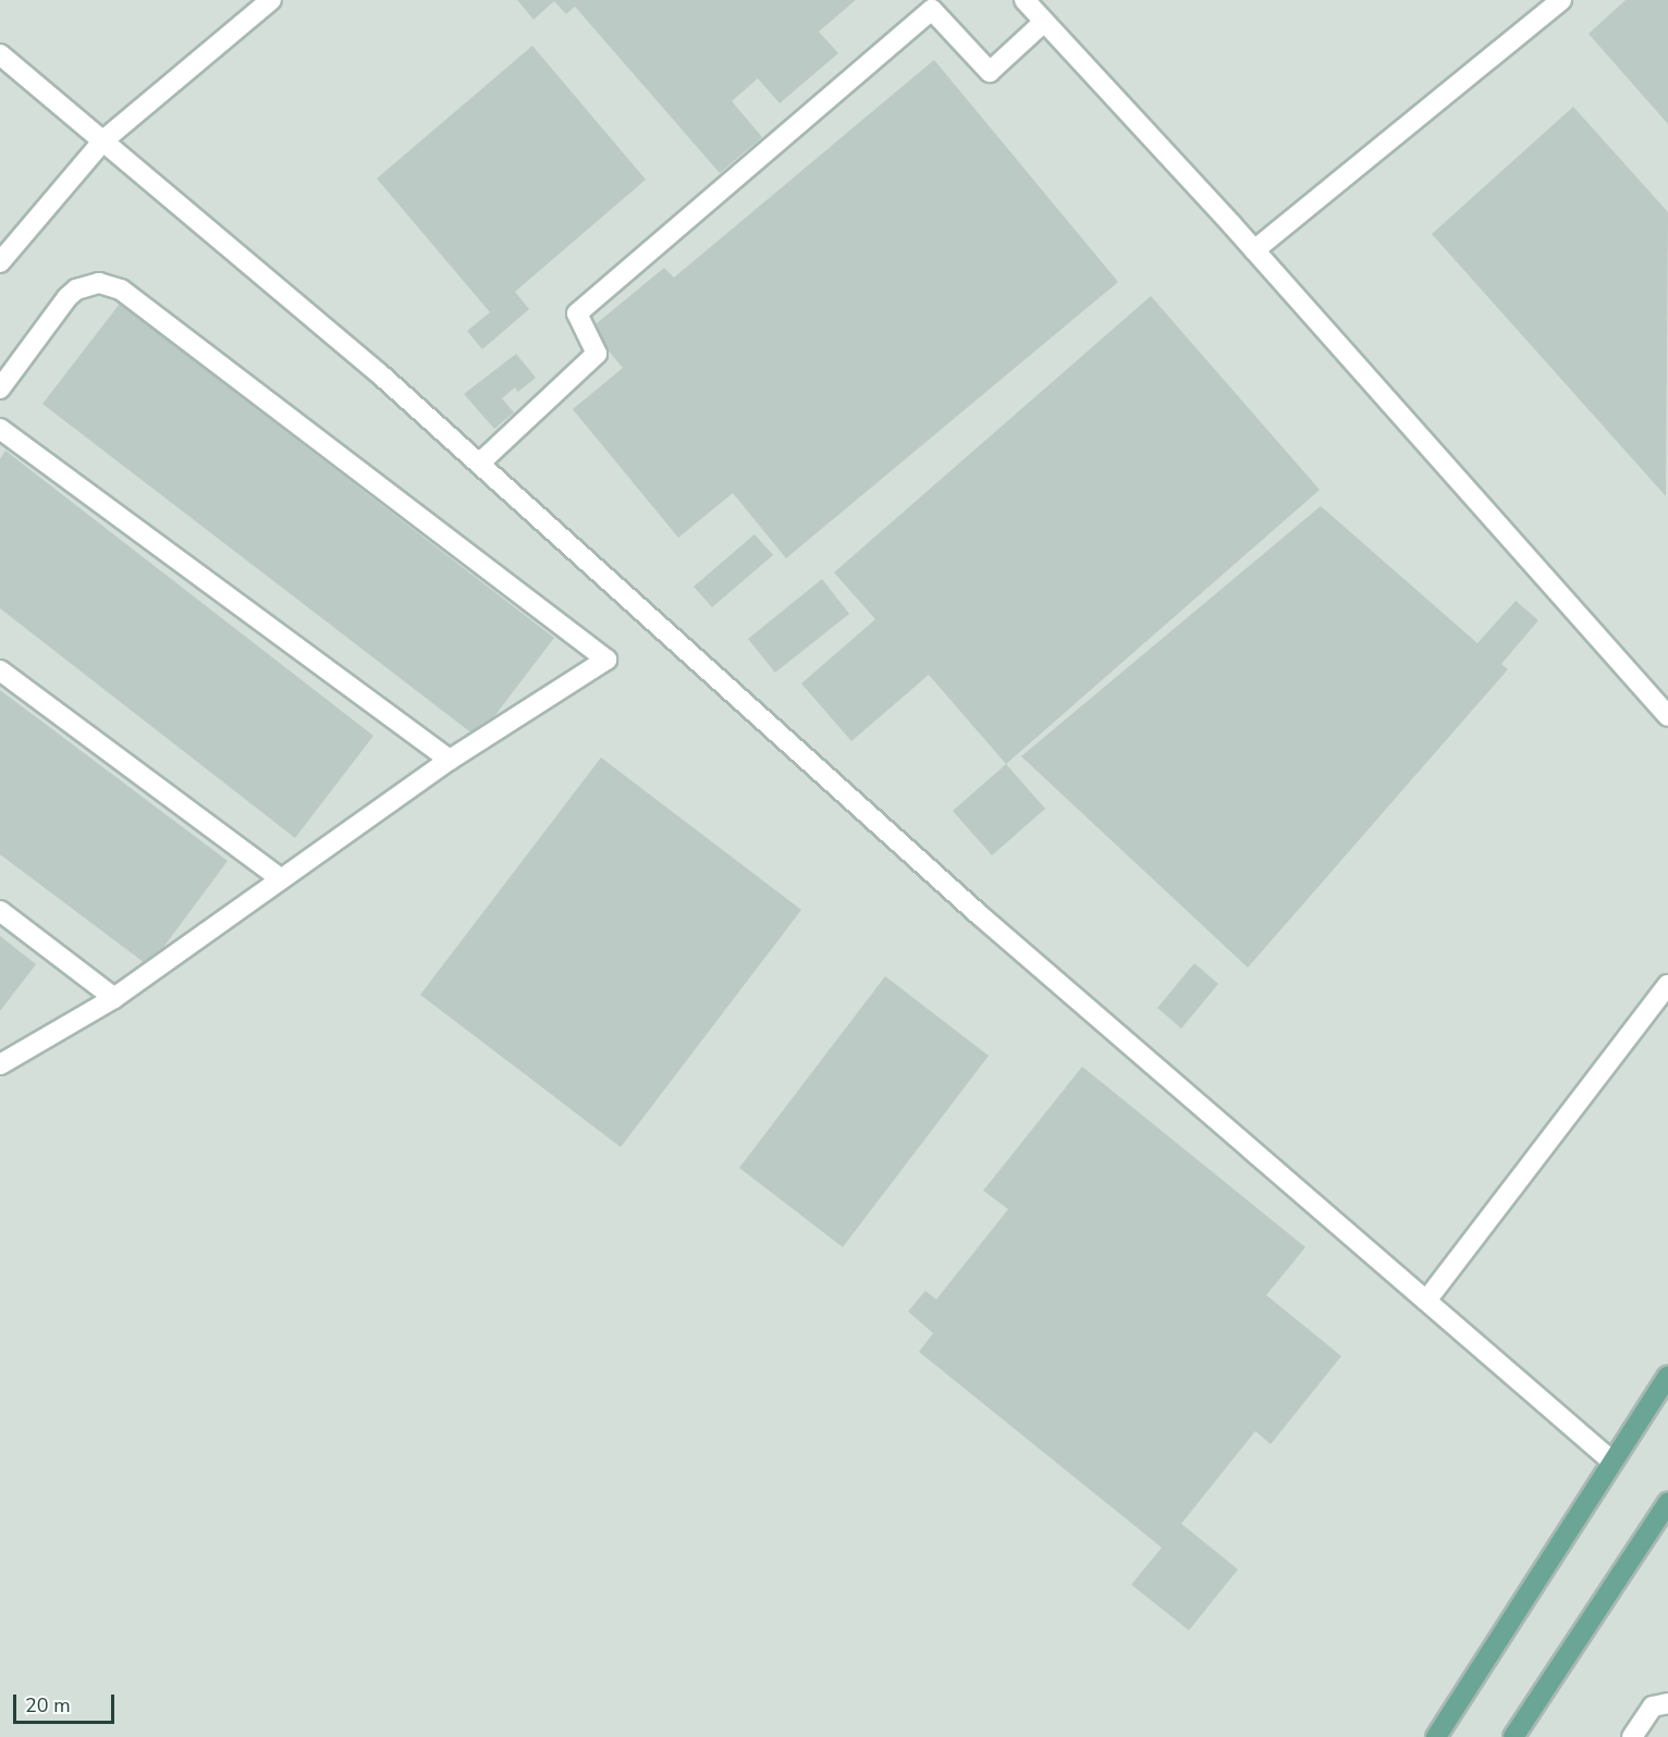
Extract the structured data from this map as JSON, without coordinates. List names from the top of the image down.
{
  "scale_bar": "20 m"
}
